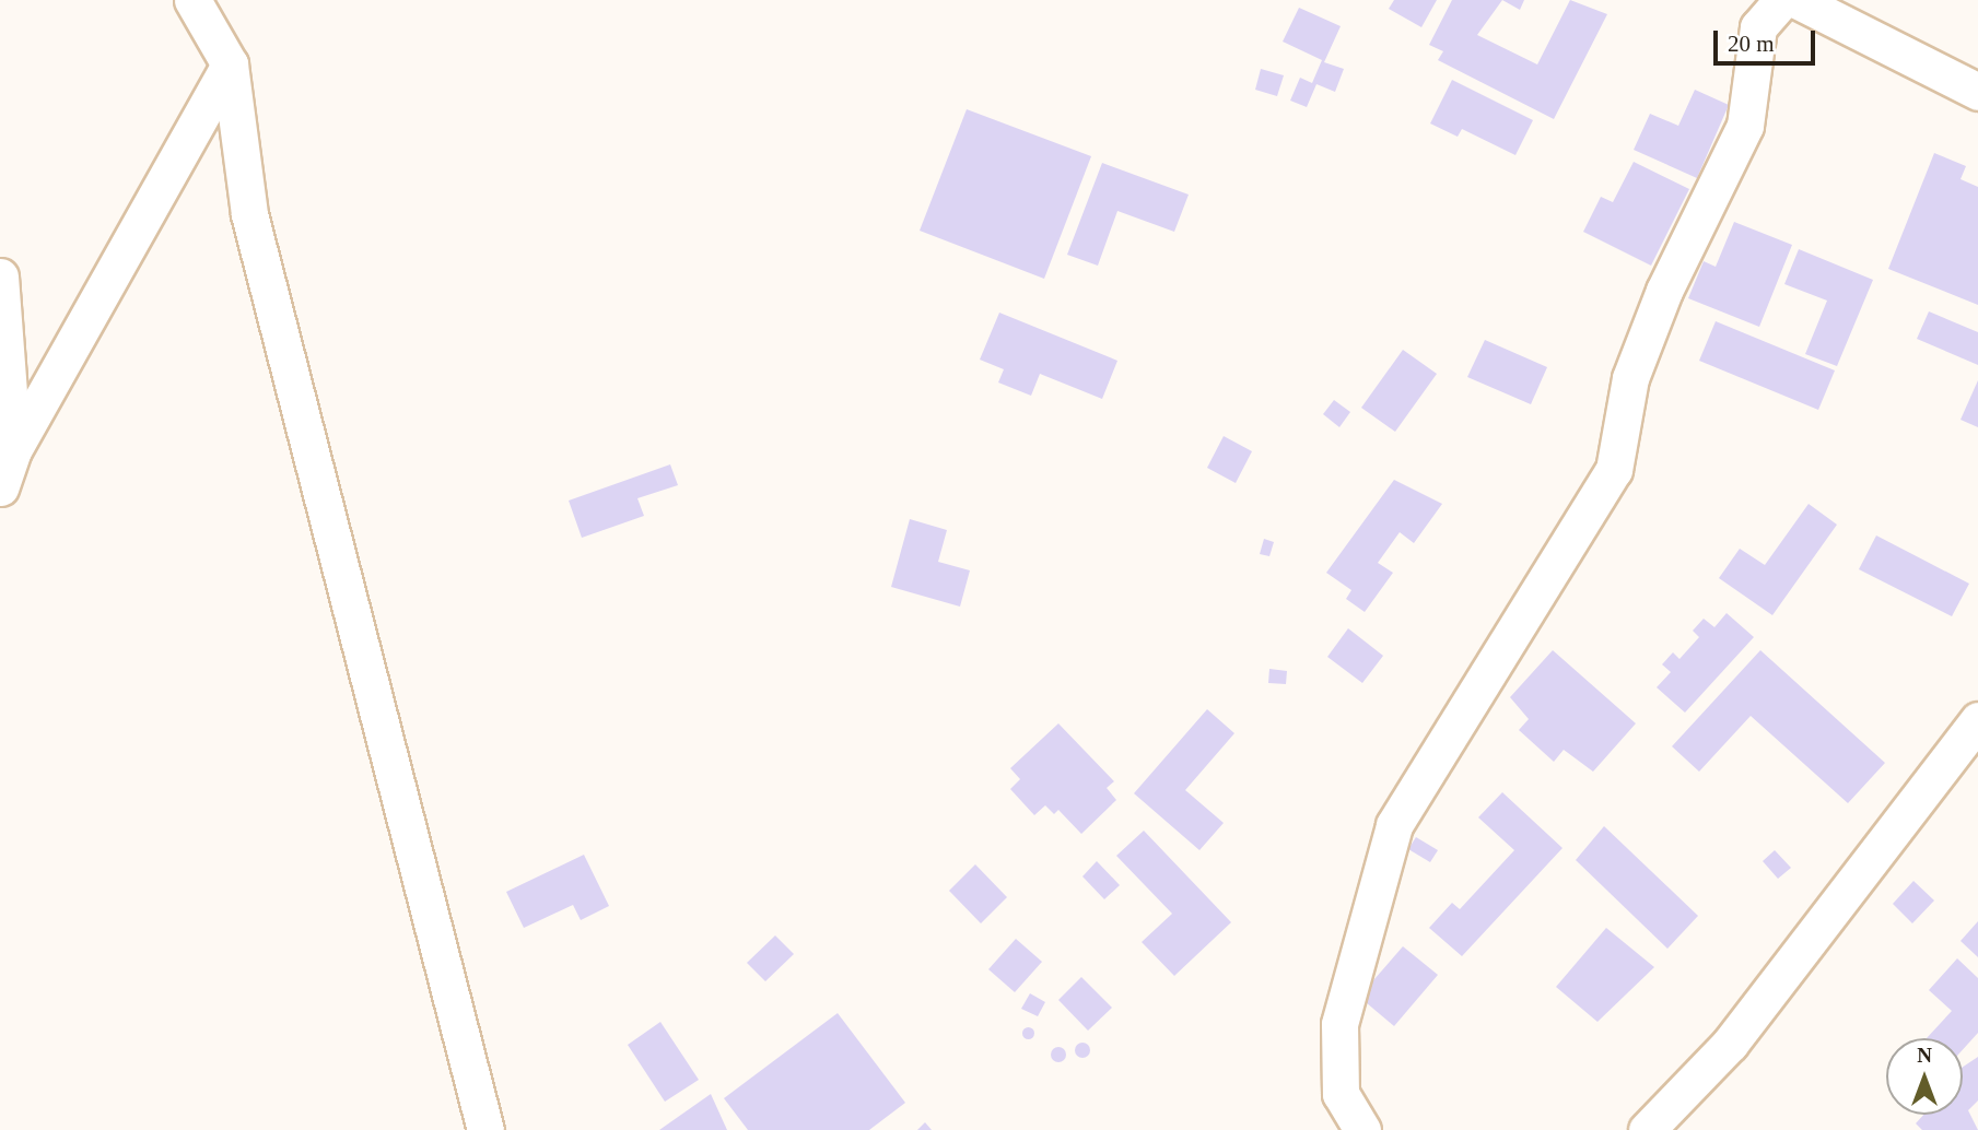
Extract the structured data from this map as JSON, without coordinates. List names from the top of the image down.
{
  "scale_bar": "20 m",
  "north": "top"
}
